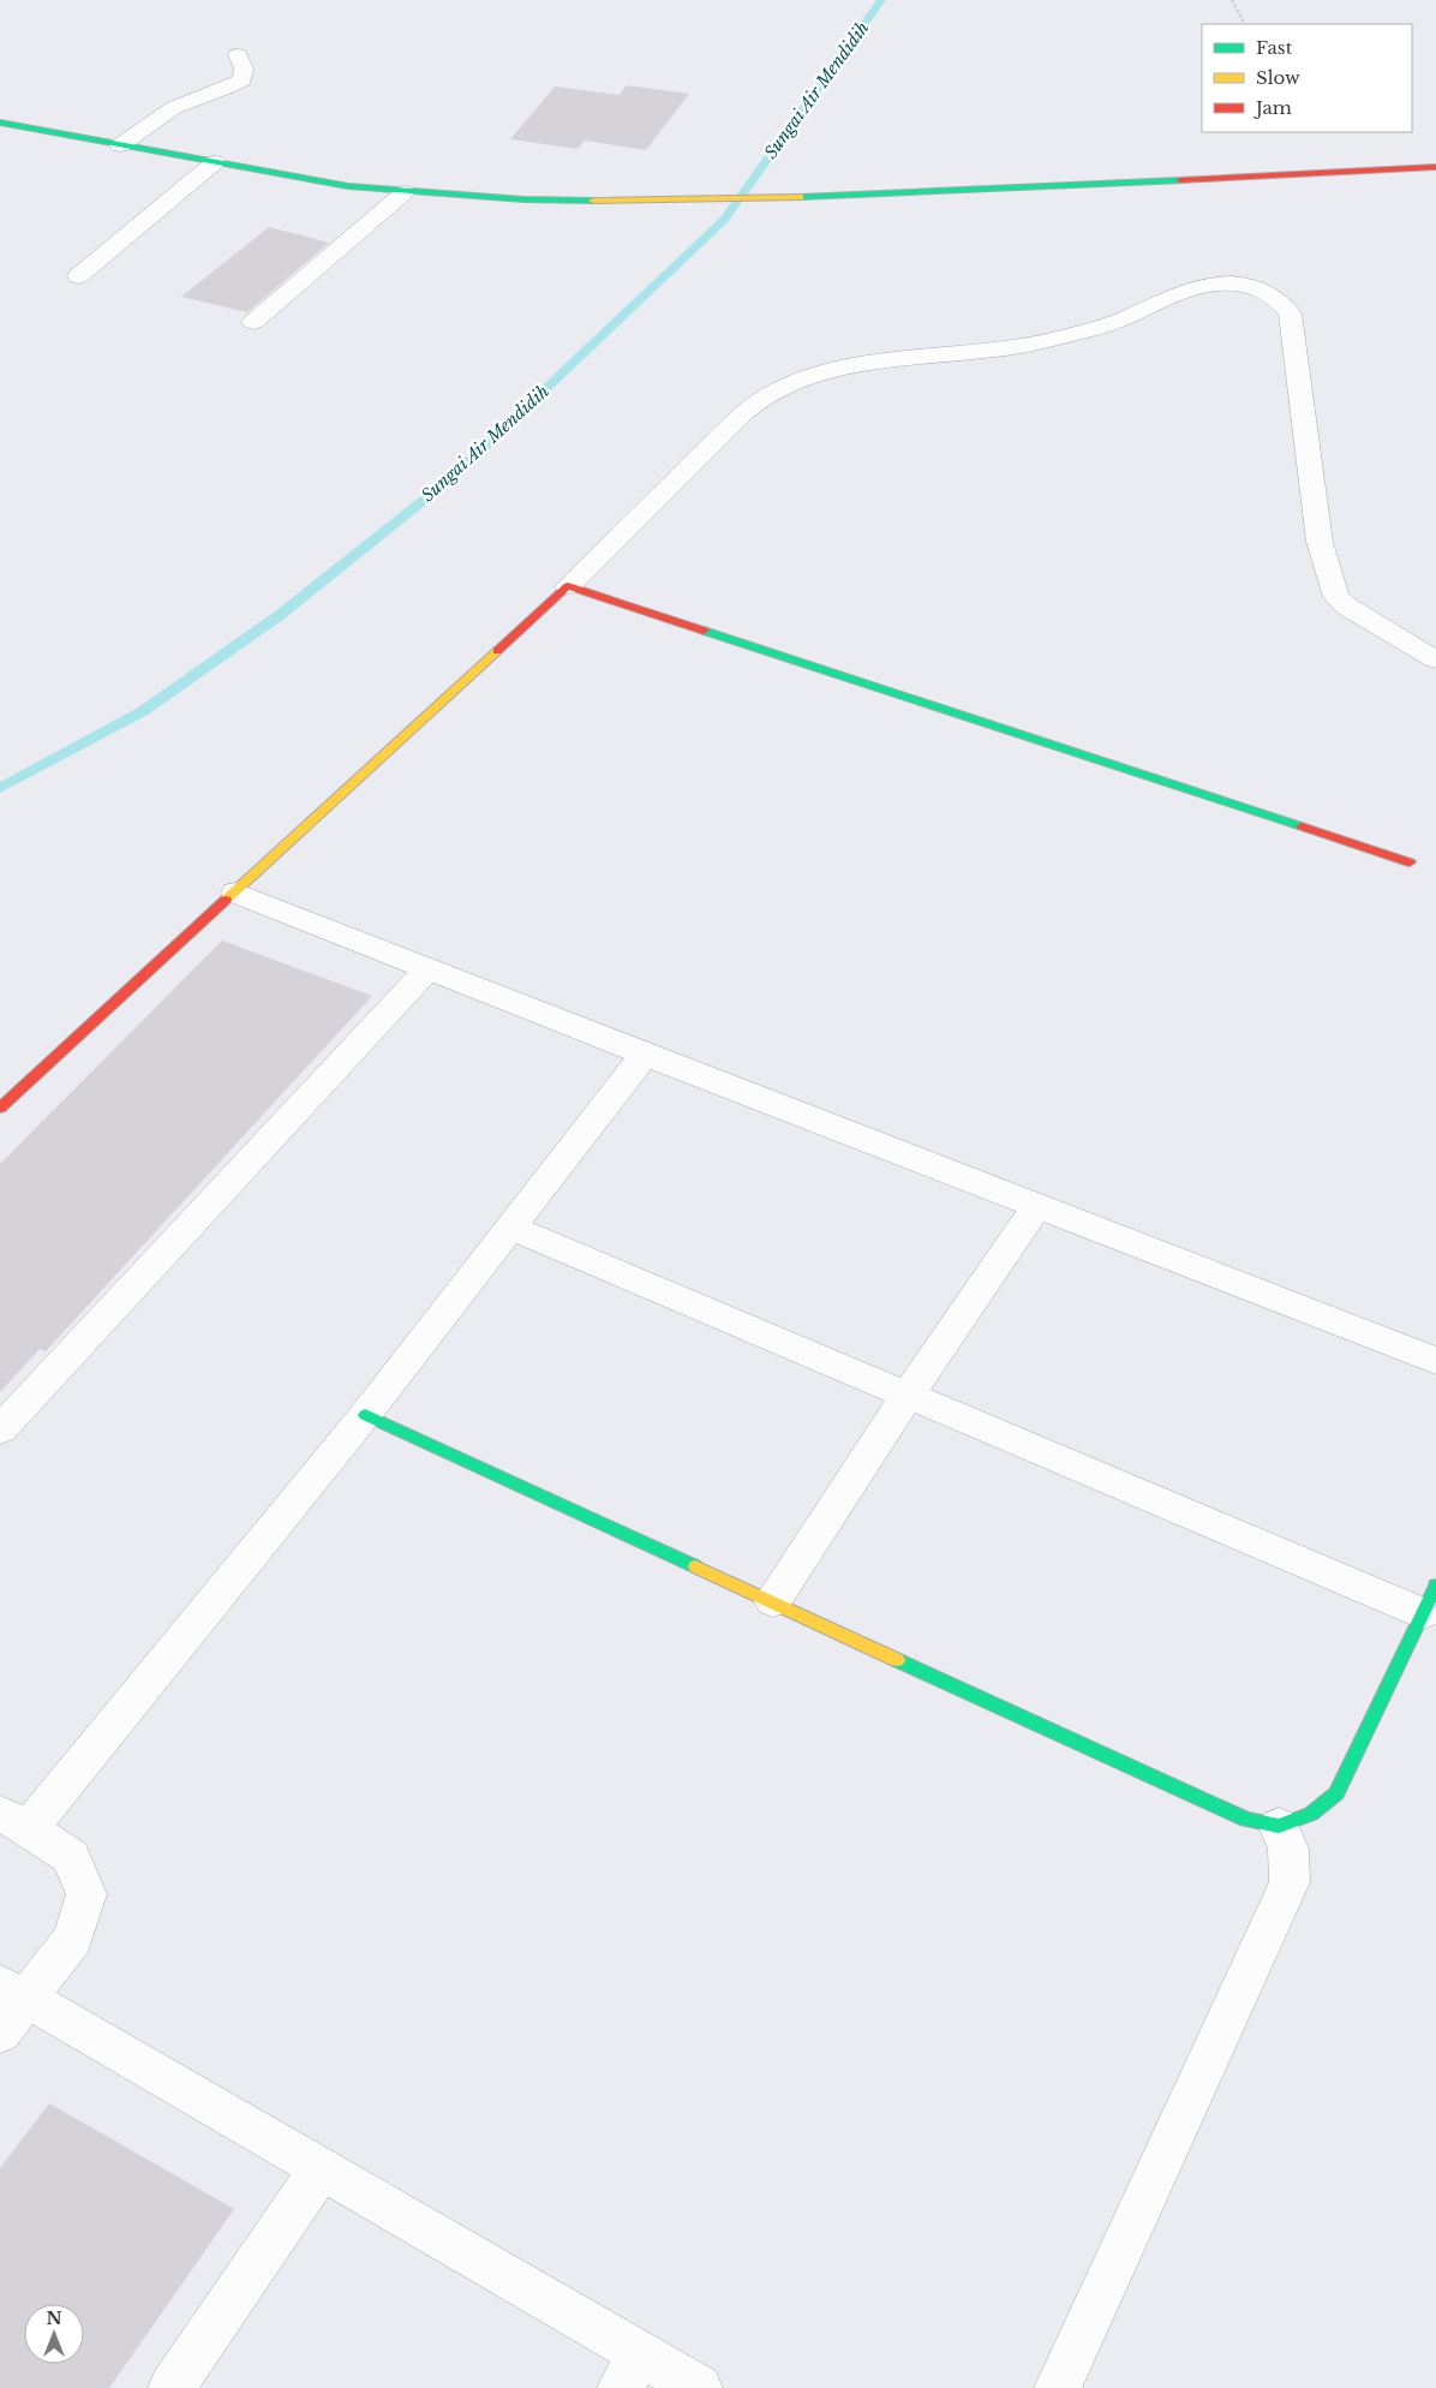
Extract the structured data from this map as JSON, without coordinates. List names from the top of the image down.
{
  "water": ["Sungai Air Mendidih"],
  "legend": ["Fast", "Slow", "Jam"],
  "north": "top"
}
